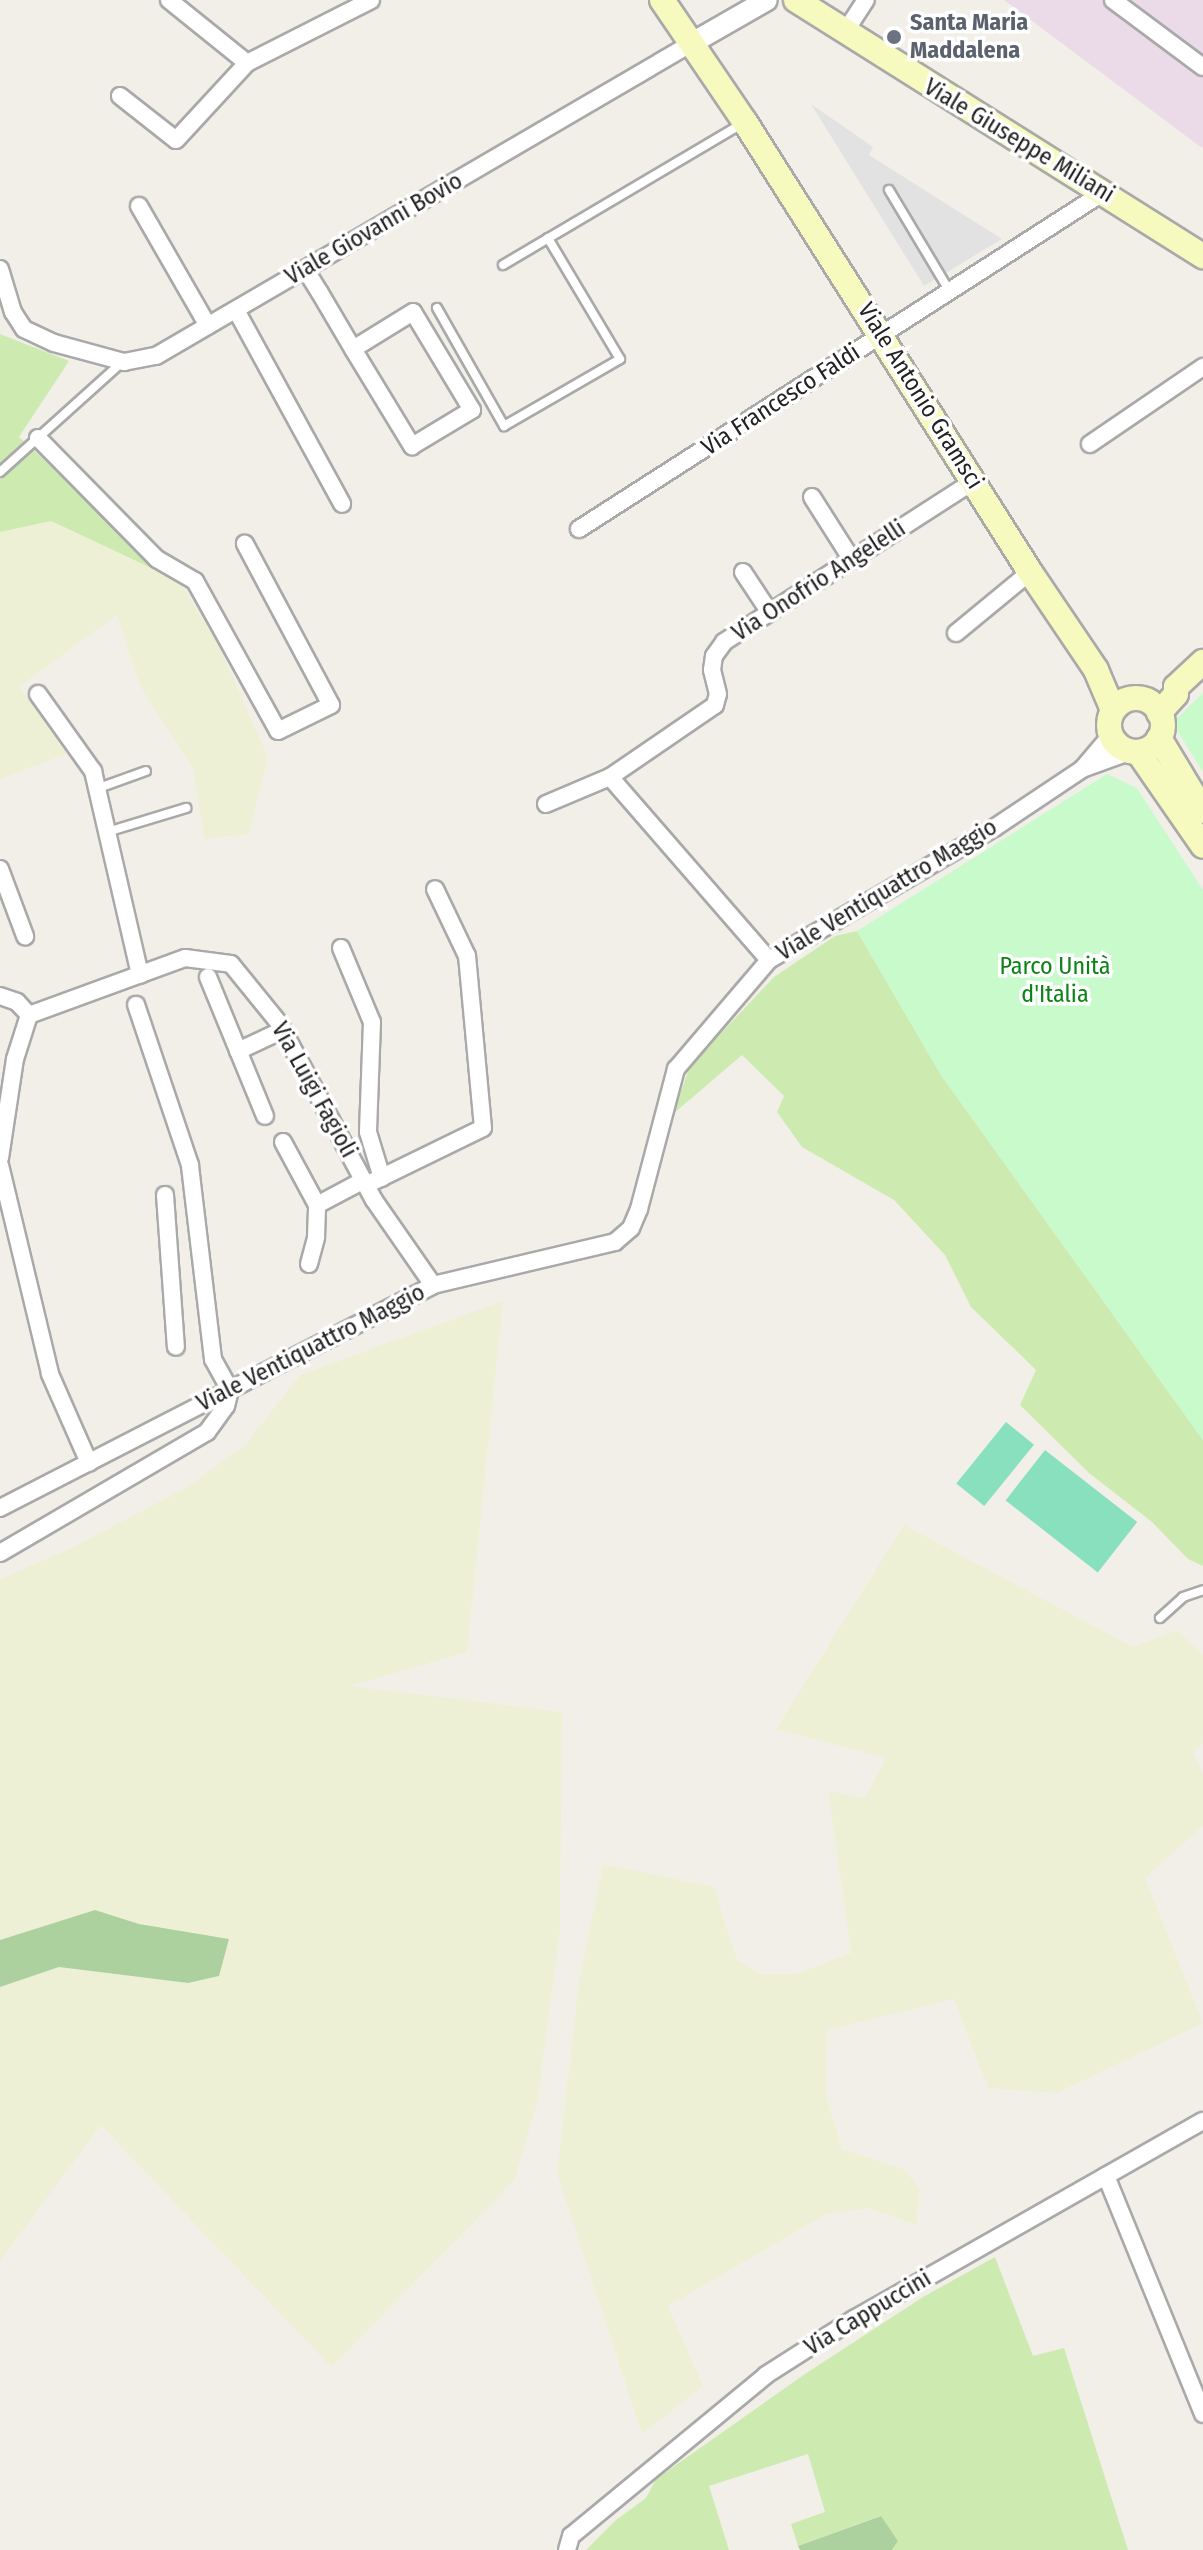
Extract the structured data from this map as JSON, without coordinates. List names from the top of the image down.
{
  "streets": {
    "main road": ["Viale Giuseppe Miliani", "Viale Antonio Gramsci"],
    "street": [
      "Viale Giovanni Bovio",
      "Via Francesco Faldi",
      "Via Onofrio Angelelli",
      "Viale Ventiquattro Maggio",
      "Via Luigi Fagioli",
      "Via Cappuccini"
    ]
  },
  "crossings": [
    ["Viale Giuseppe Miliani", "Via Francesco Faldi"],
    ["Viale Giovanni Bovio", "Viale Antonio Gramsci"],
    ["Viale Antonio Gramsci", "Via Francesco Faldi"],
    ["Viale Antonio Gramsci", "Via Onofrio Angelelli"],
    ["Viale Antonio Gramsci", "Viale Ventiquattro Maggio"],
    ["Viale Ventiquattro Maggio", "Via Luigi Fagioli"]
  ],
  "parks": ["Parco Unità d'Italia"],
  "places": ["Santa Maria Maddalena"]
}
